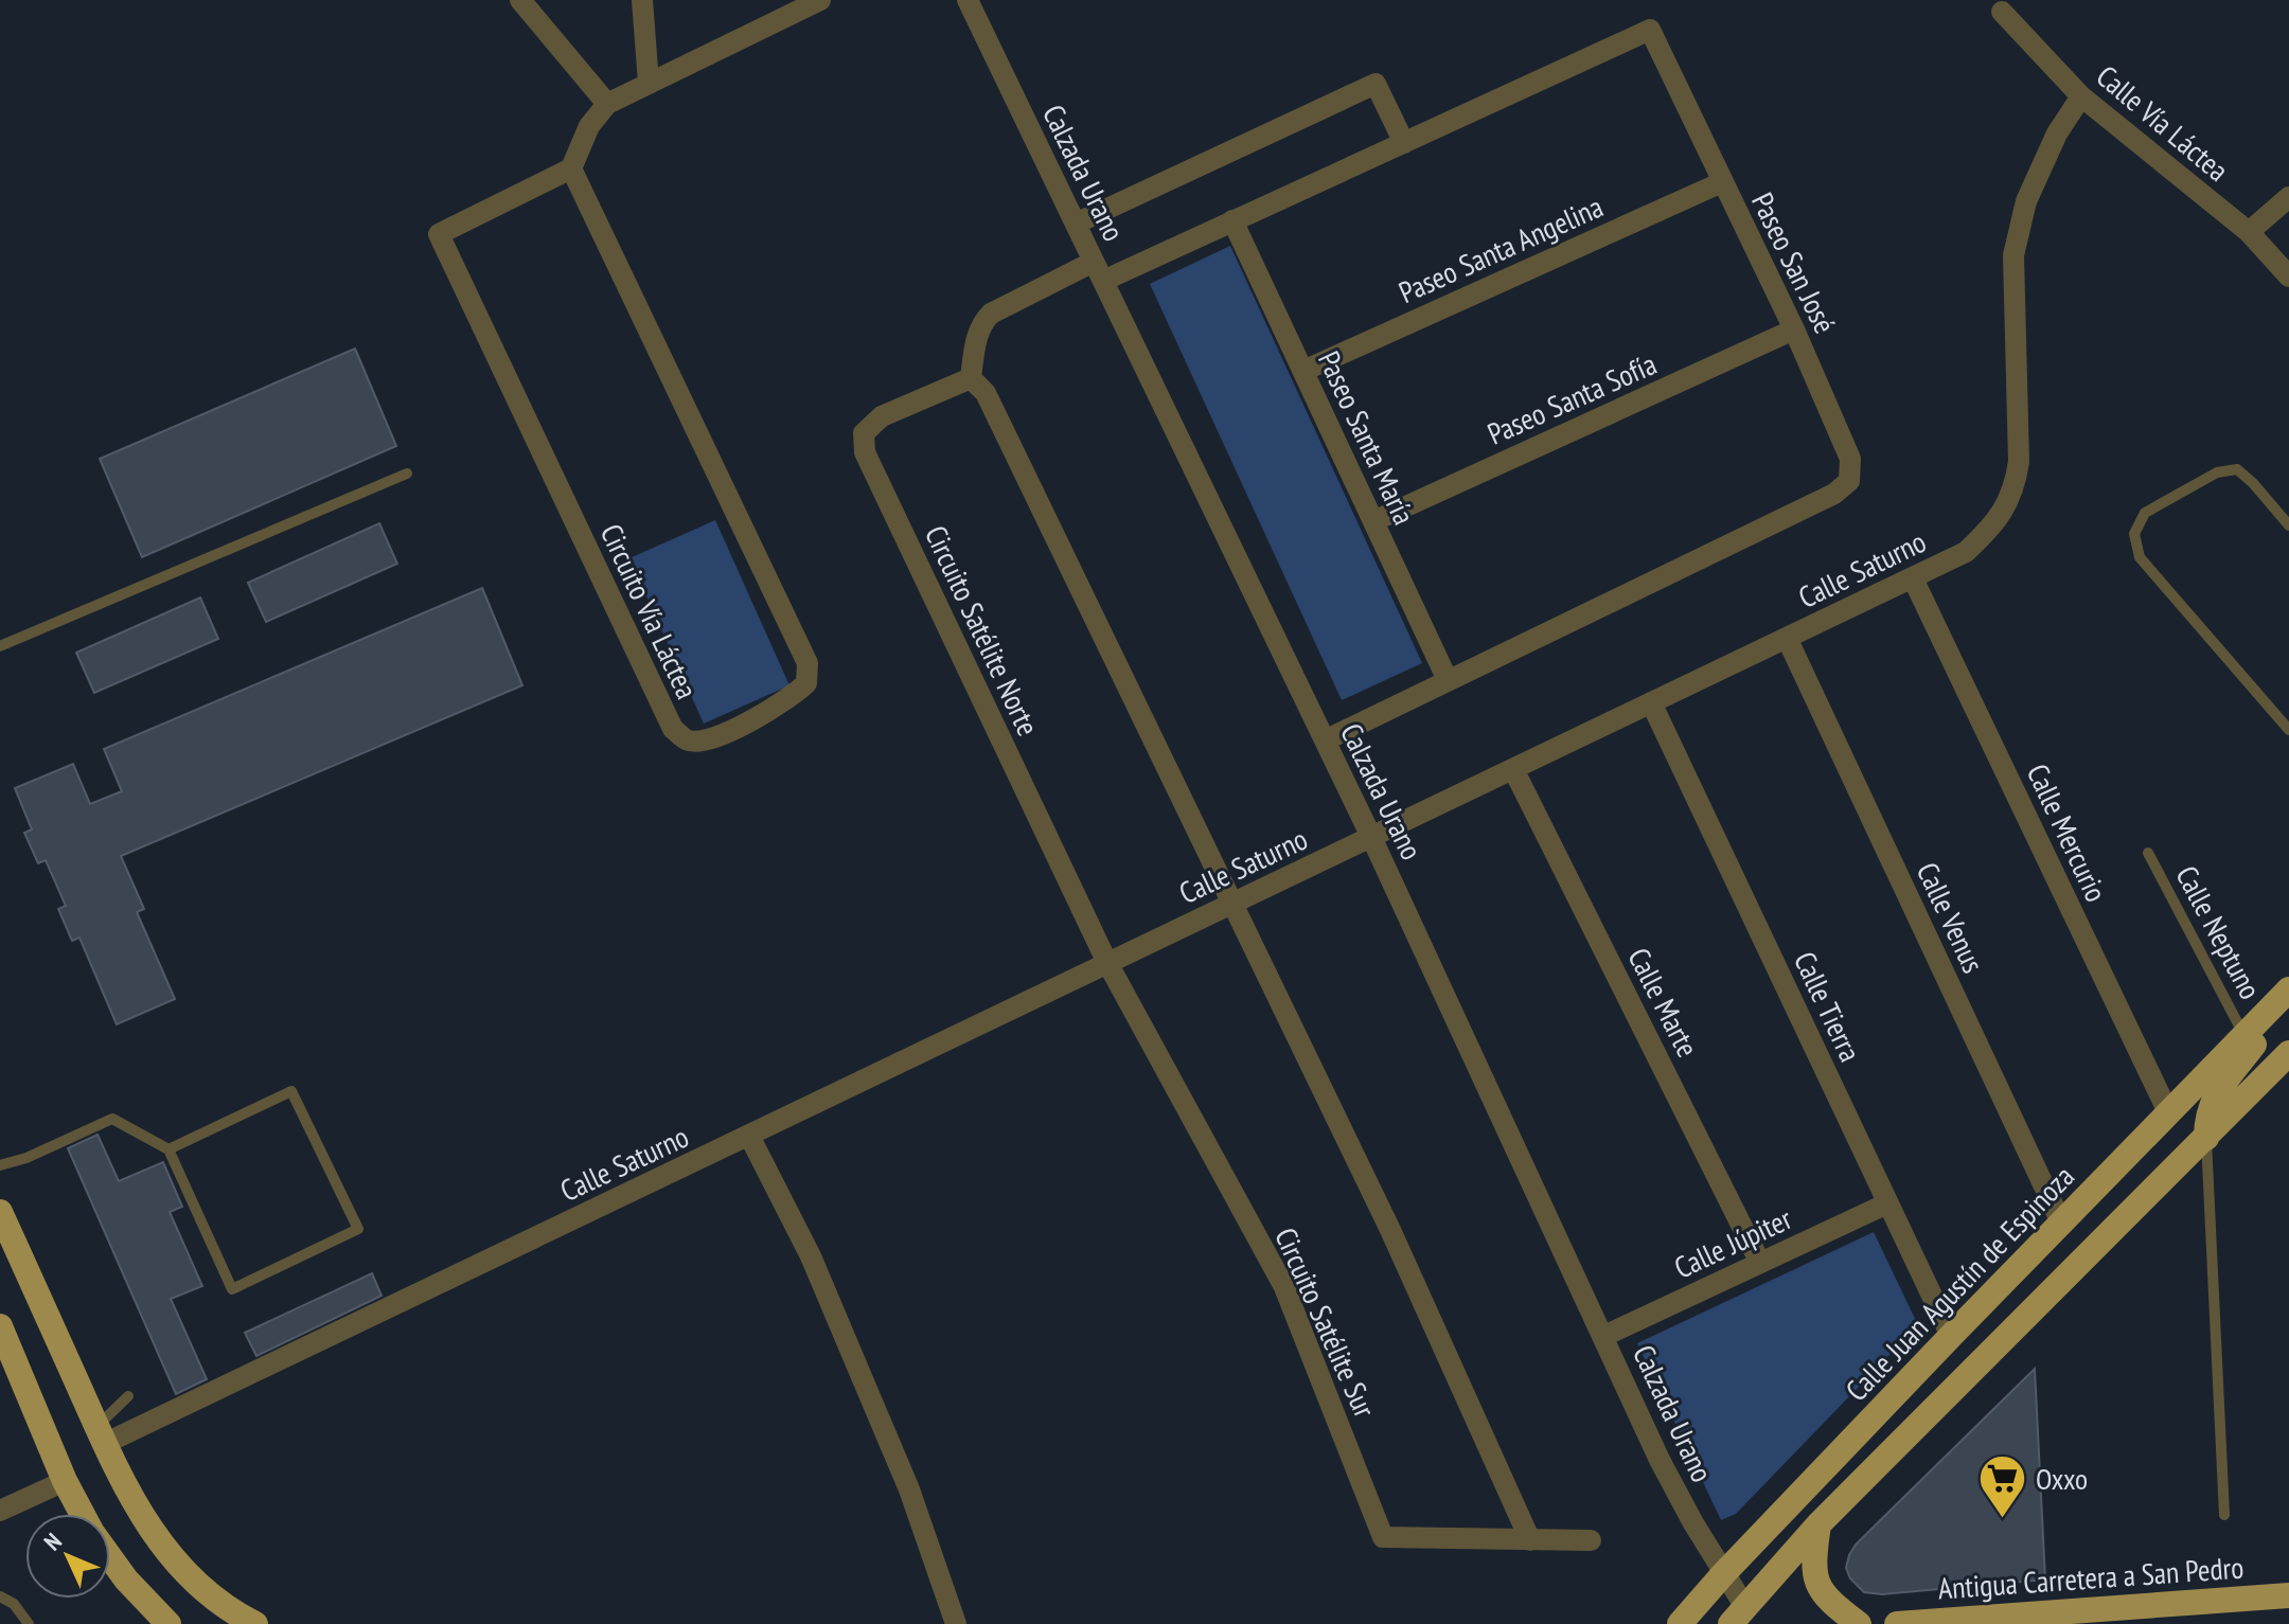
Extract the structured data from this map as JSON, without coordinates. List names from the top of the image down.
{
  "streets": {
    "main road": ["Calle Juan Agustín de Espinoza", "Antigua Carretera a San Pedro"],
    "street": [
      "Calle Vía Láctea",
      "Calzada Urano",
      "Paseo Santa Angelina",
      "Paseo San José",
      "Paseo Santa Sofía",
      "Paseo Santa María",
      "Calle Saturno",
      "Circuito Vía Láctea",
      "Circuito Satélite Norte",
      "Calle Mercurio",
      "Calle Venus",
      "Calle Marte",
      "Calle Tierra",
      "Calle Júpiter",
      "Circuito Satélite Sur"
    ],
    "lane": ["Calle Neptuno"]
  },
  "crossings": [
    ["Calle Vía Láctea", "Calle Saturno"],
    ["Calzada Urano", "Paseo San José"],
    ["Calzada Urano", "Calle Saturno"],
    ["Calzada Urano", "Calle Júpiter"],
    ["Calzada Urano", "Calle Juan Agustín de Espinoza"],
    ["Paseo Santa Angelina", "Paseo San José"],
    ["Paseo Santa Angelina", "Paseo Santa María"],
    ["Paseo San José", "Paseo Santa Sofía"],
    ["Paseo San José", "Paseo Santa María"],
    ["Paseo Santa Sofía", "Paseo Santa María"],
    ["Calle Saturno", "Circuito Satélite Norte"],
    ["Calle Saturno", "Calle Mercurio"],
    ["Calle Saturno", "Calle Venus"],
    ["Calle Saturno", "Calle Marte"],
    ["Calle Saturno", "Calle Tierra"],
    ["Calle Saturno", "Circuito Satélite Sur"],
    ["Circuito Satélite Norte", "Circuito Satélite Sur"],
    ["Calle Mercurio", "Calle Juan Agustín de Espinoza"],
    ["Calle Venus", "Calle Juan Agustín de Espinoza"],
    ["Calle Neptuno", "Calle Juan Agustín de Espinoza"],
    ["Calle Marte", "Calle Júpiter"],
    ["Calle Tierra", "Calle Júpiter"],
    ["Calle Tierra", "Calle Juan Agustín de Espinoza"]
  ],
  "places": {
    "supermarket": ["Oxxo"]
  },
  "north": "top left"
}
